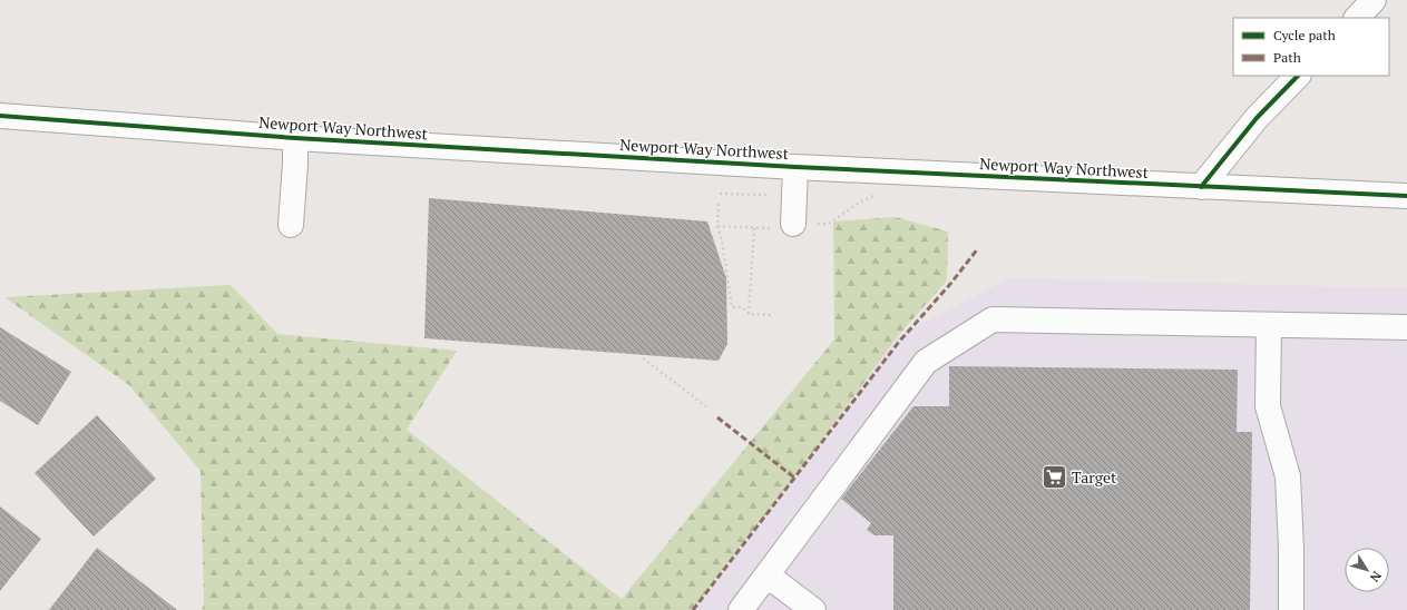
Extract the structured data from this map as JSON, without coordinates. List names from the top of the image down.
{
  "streets": {
    "street": ["Newport Way Northwest"]
  },
  "places": {
    "supermarket": ["Target"]
  },
  "legend": ["Cycle path", "Path"],
  "north": "bottom right"
}
